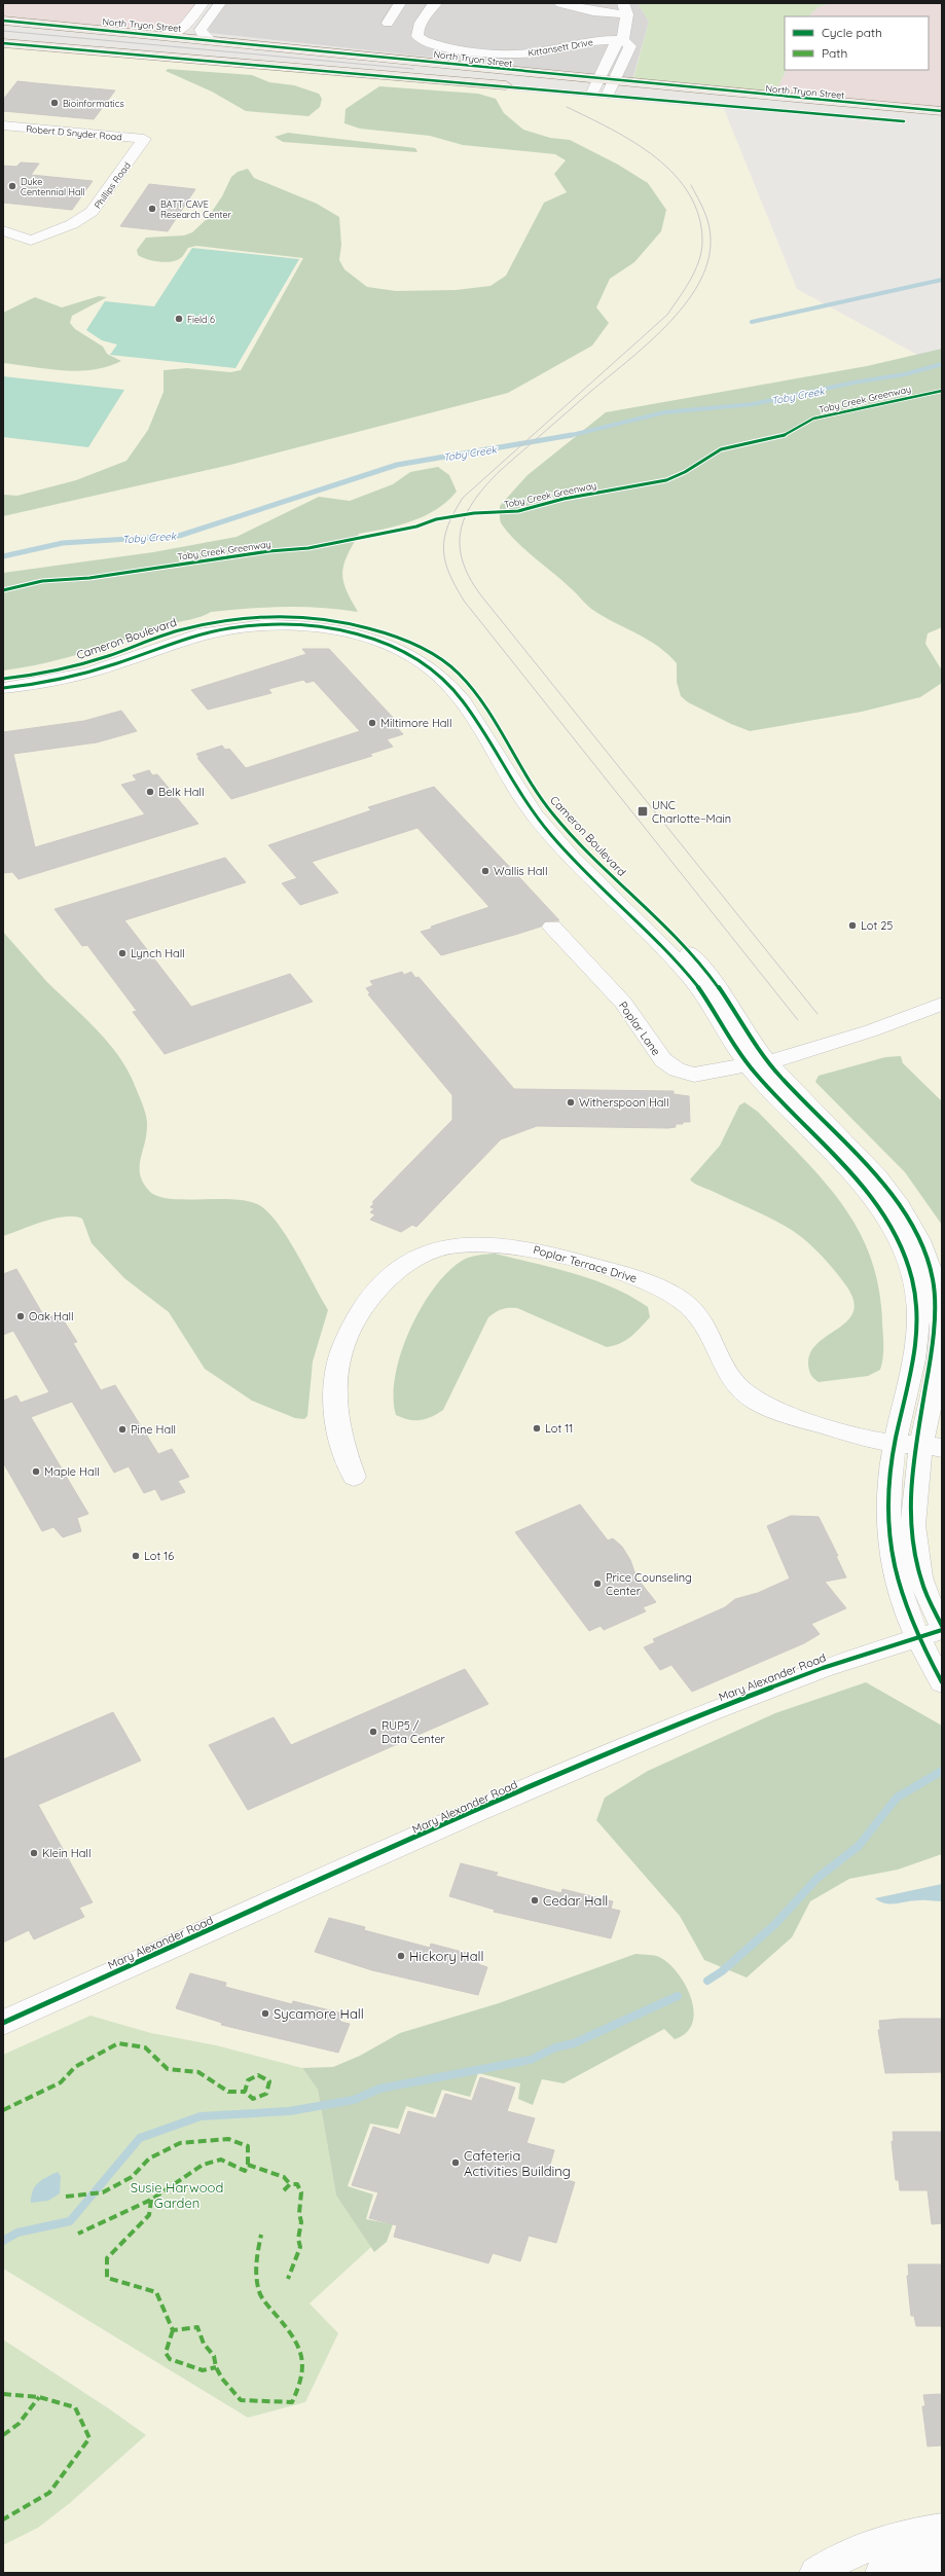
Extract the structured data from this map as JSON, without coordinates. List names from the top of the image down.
{
  "streets": {
    "main road": ["North Tryon Street"],
    "street": [
      "Kittansett Drive",
      "Robert D Snyder Road",
      "Phillips Road",
      "Cameron Boulevard",
      "Poplar Lane",
      "Poplar Terrace Drive",
      "Mary Alexander Road"
    ],
    "cycle path": ["Toby Creek Greenway"]
  },
  "crossings": [
    ["Robert D Snyder Road", "Phillips Road"],
    ["Cameron Boulevard", "Poplar Lane"],
    ["Cameron Boulevard", "Poplar Terrace Drive"],
    ["Cameron Boulevard", "Mary Alexander Road"]
  ],
  "water": ["Toby Creek"],
  "parks": ["Susie Harwood Garden"],
  "places": {
    "other": [
      "Bioinformatics",
      "Duke Centennial Hall",
      "BATT CAVE Research Center",
      "Field 6",
      "Miltimore Hall",
      "Belk Hall",
      "Wallis Hall",
      "Lot 25",
      "Lynch Hall",
      "Witherspoon Hall",
      "Oak Hall",
      "Lot 11",
      "Pine Hall",
      "Maple Hall",
      "Lot 16",
      "Price Counseling Center",
      "RUP5 / Data Center",
      "Klein Hall",
      "Cedar Hall",
      "Hickory Hall",
      "Sycamore Hall",
      "Cafeteria Activities Building"
    ],
    "transit": ["UNC Charlotte–Main"]
  },
  "legend": ["Cycle path", "Path"]
}
